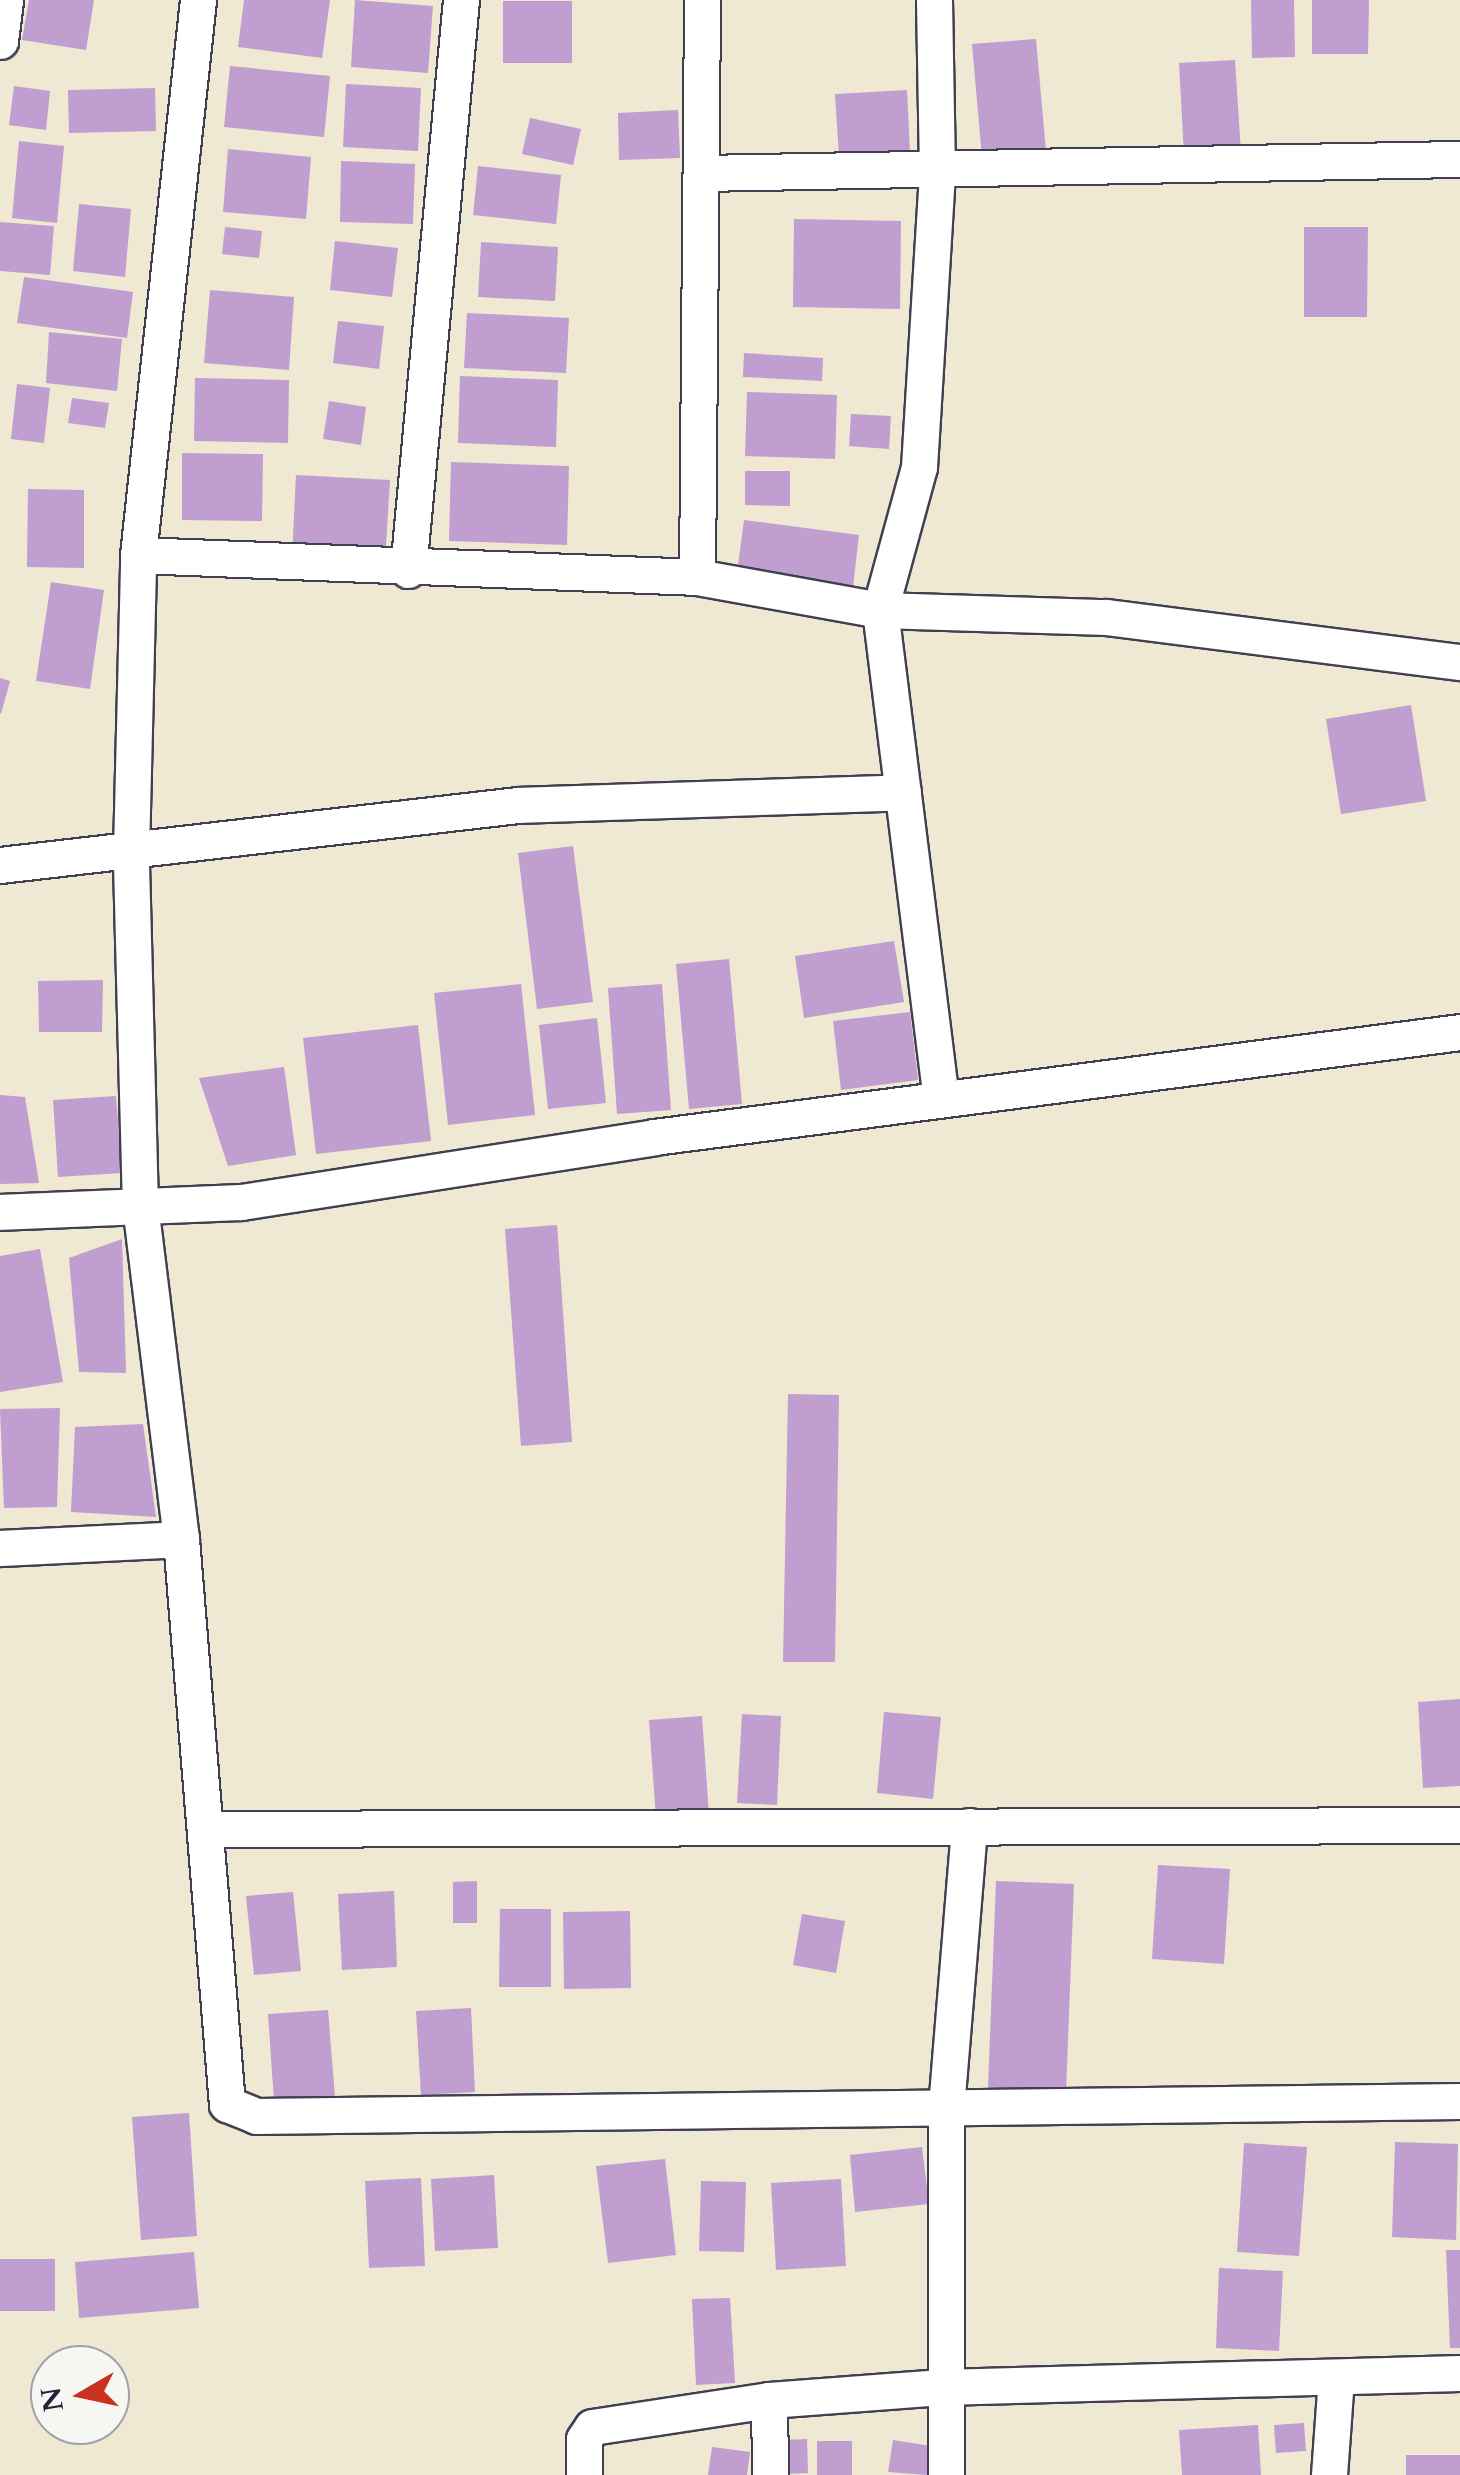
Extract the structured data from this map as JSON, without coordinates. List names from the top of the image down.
{
  "north": "left"
}
